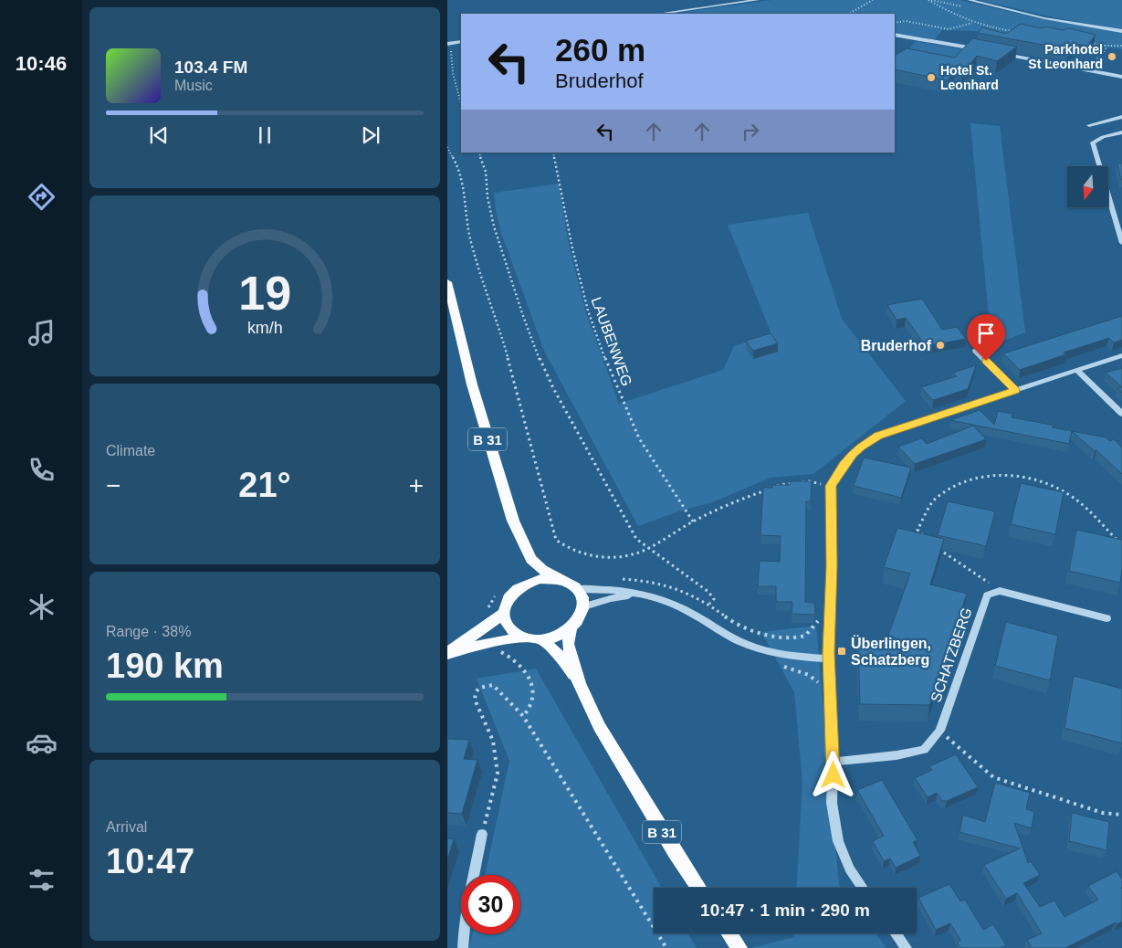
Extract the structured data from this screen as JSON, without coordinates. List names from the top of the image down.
{
  "streets": {
    "main road": ["B 31"],
    "street": ["SCHATZBERG"],
    "path": ["LAUBENWEG"]
  },
  "places": {
    "other": ["Parkhotel St Leonhard", "Hotel St. Leonhard", "Bruderhof"],
    "transit": ["Überlingen, Schatzberg"]
  },
  "north": "bottom",
  "page": {
    "tabs": "10:46",
    "turn": ["260 m", "Bruderhof"],
    "song": ["103.4 FM", "Music"],
    "tile": [
      "Climate",
      ["Range · 38%", "190 km"],
      ["Arrival", "10:47"]
    ],
    "heat": ["−", "21°", "+"],
    "limit": "30",
    "trip": "10:47 · 1 min · 290 m",
    "gauge": ["19", "km/h"]
  }
}
